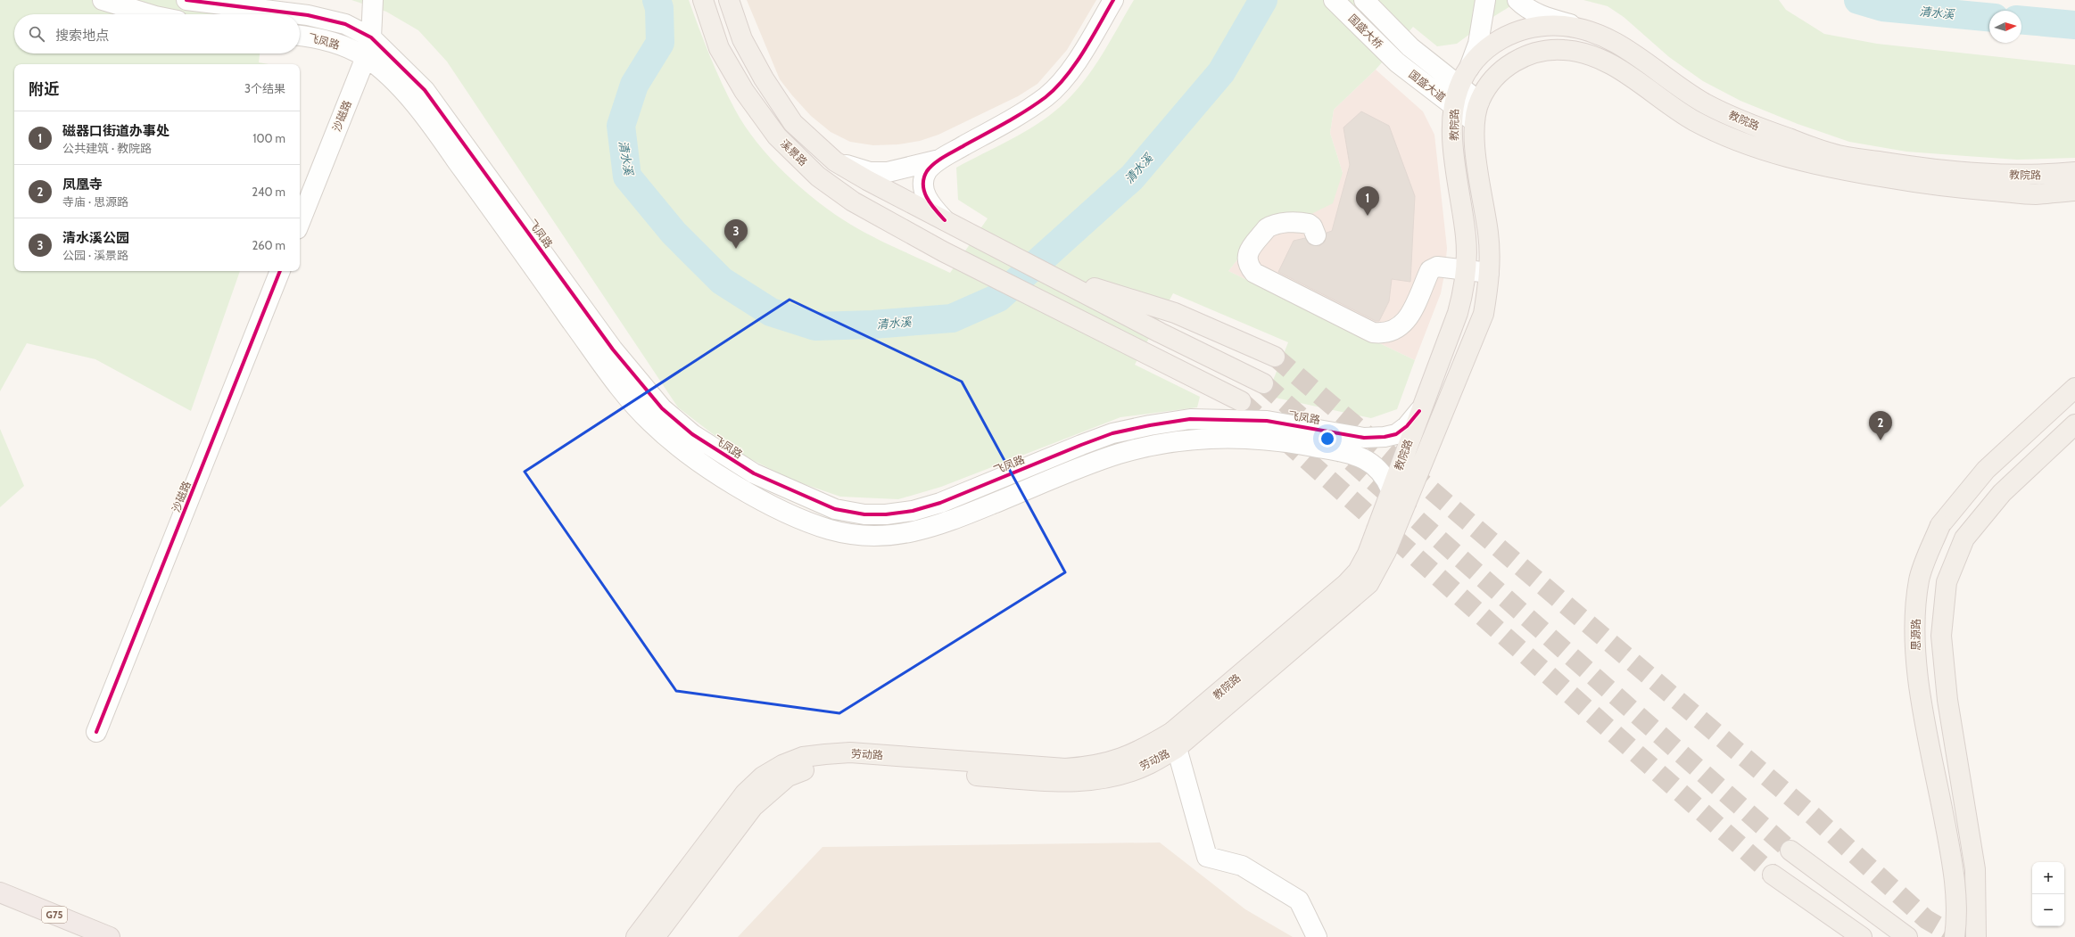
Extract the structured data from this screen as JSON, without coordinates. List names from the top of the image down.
{
  "streets": {
    "highway": ["G75"],
    "main road": [
      "教院路",
      "溪景路",
      "思源路",
      "劳动路"
    ],
    "street": [
      "国盛大桥",
      "飞凤路",
      "国盛大道",
      "沙磁路"
    ]
  },
  "crossings": [
    ["国盛大桥", "国盛大道"],
    ["飞凤路", "沙磁路"],
    ["飞凤路", "教院路"],
    ["国盛大道", "教院路"],
    ["教院路", "劳动路"]
  ],
  "water": ["清水溪"],
  "north": "right",
  "page": {
    "search": "搜索地点",
    "heading": ["附近", "3个结果"],
    "list": [
      {
        "mark": "1",
        "name": "磁器口街道办事处",
        "note": "公共建筑 · 教院路",
        "value": "100 m"
      },
      {
        "mark": "2",
        "name": "凤凰寺",
        "note": "寺庙 · 思源路",
        "value": "240 m"
      },
      {
        "mark": "3",
        "name": "清水溪公园",
        "note": "公园 · 溪景路",
        "value": "260 m"
      }
    ],
    "pins": ["1", "3", "2"],
    "map_buttons": ["+", "−"]
  }
}
